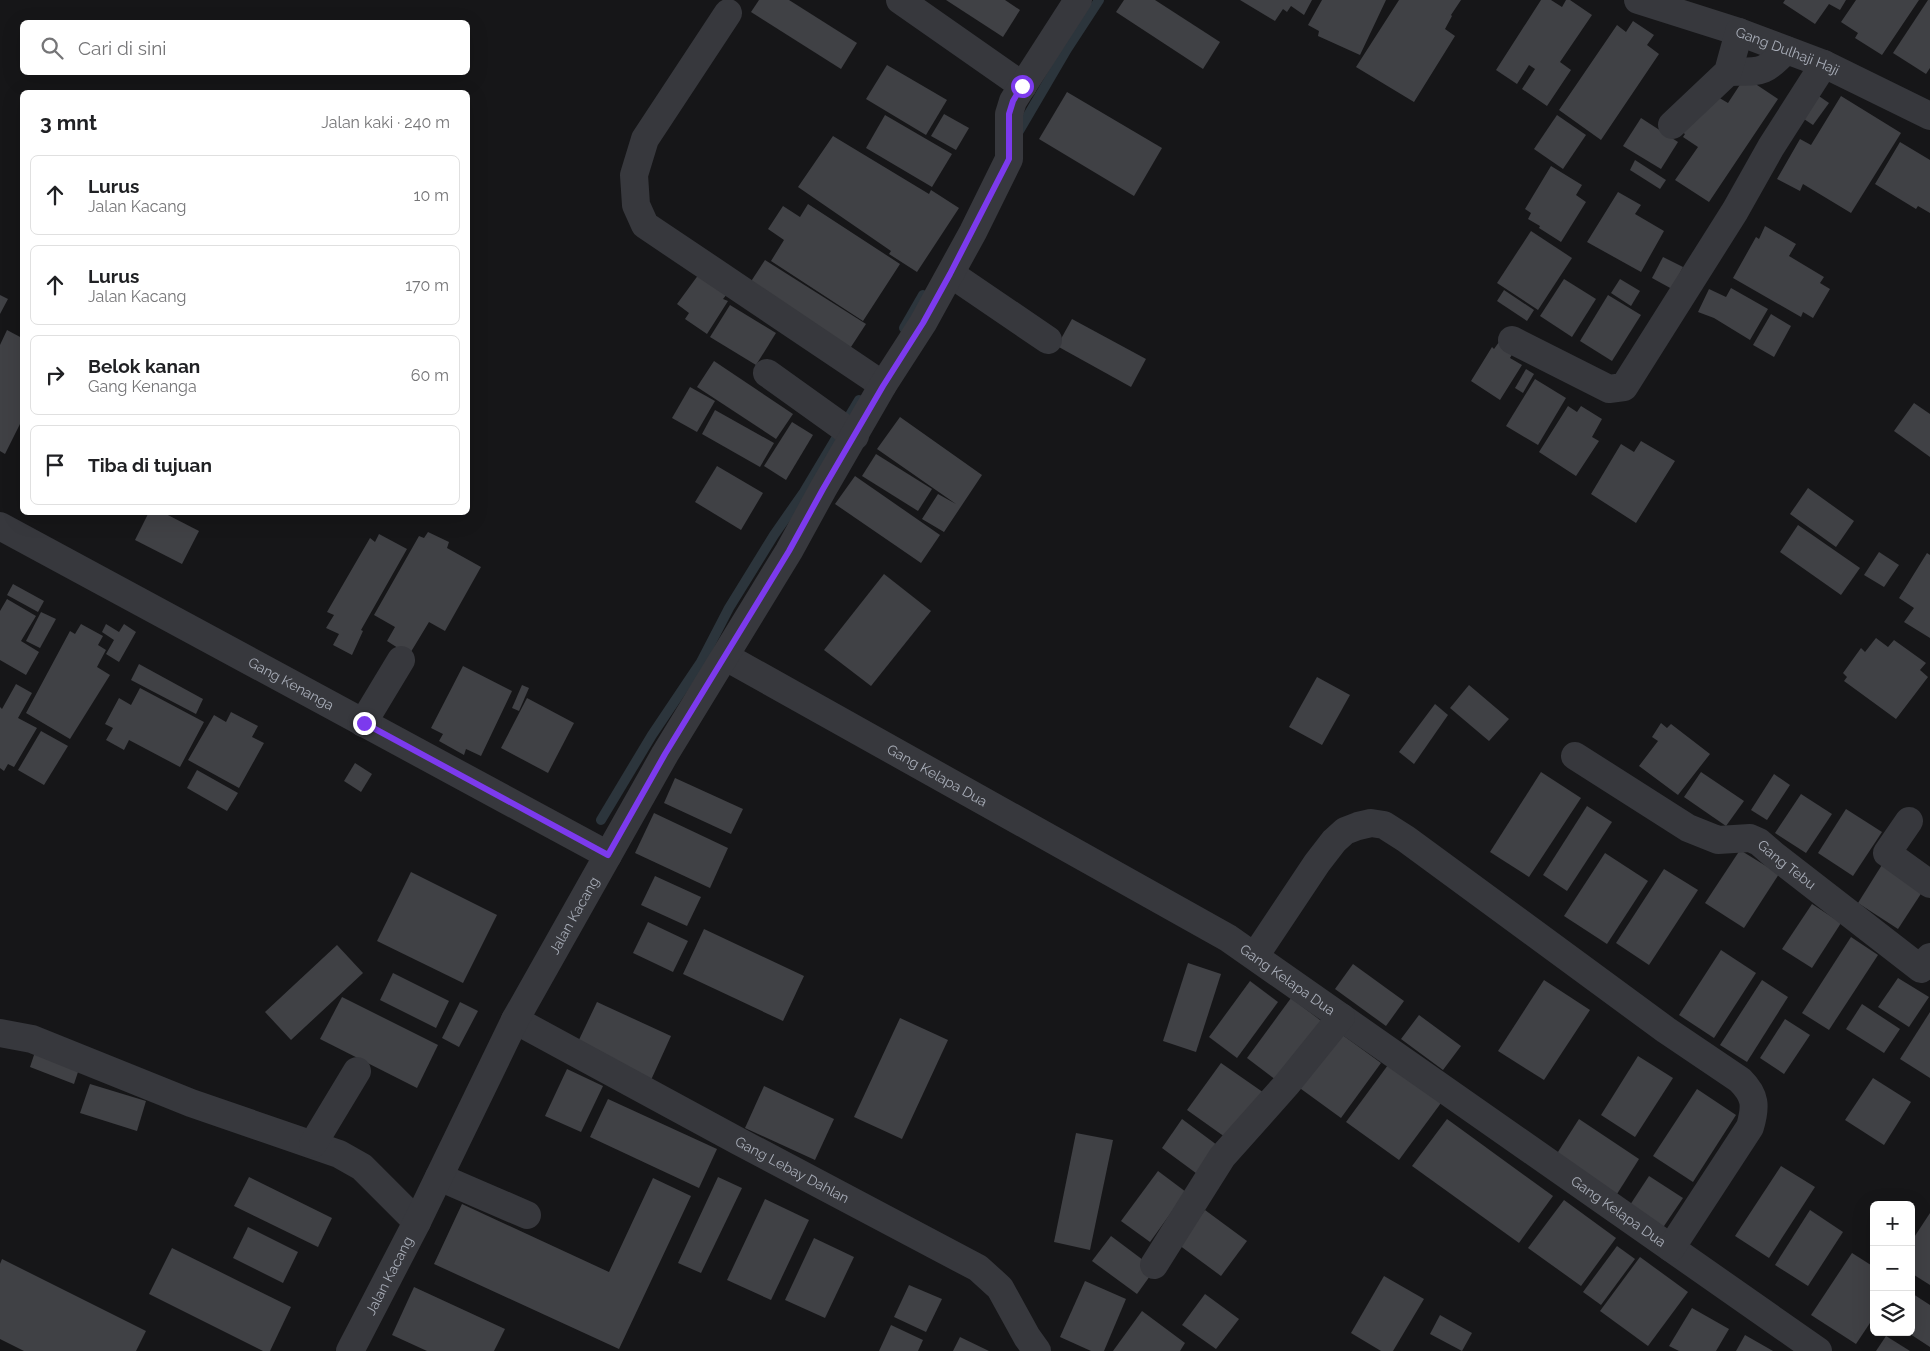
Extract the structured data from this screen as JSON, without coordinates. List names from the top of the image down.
{
  "streets": {
    "street": [
      "Gang Dulhaji Haji",
      "Gang Kenanga",
      "Gang Kelapa Dua",
      "Gang Tebu",
      "Jalan Kacang",
      "Gang Lebay Dahlan"
    ]
  },
  "crossings": [
    ["Gang Kenanga", "Jalan Kacang"],
    ["Gang Kelapa Dua", "Jalan Kacang"],
    ["Jalan Kacang", "Gang Lebay Dahlan"]
  ],
  "page": {
    "search": "Cari di sini",
    "heading": ["3 mnt", "Jalan kaki · 240 m"],
    "list": [
      ["Lurus", "Jalan Kacang", "10 m"],
      ["Lurus", "Jalan Kacang", "170 m"],
      ["Belok kanan", "Gang Kenanga", "60 m"],
      "Tiba di tujuan"
    ],
    "map_buttons": ["+", "−"]
  }
}
